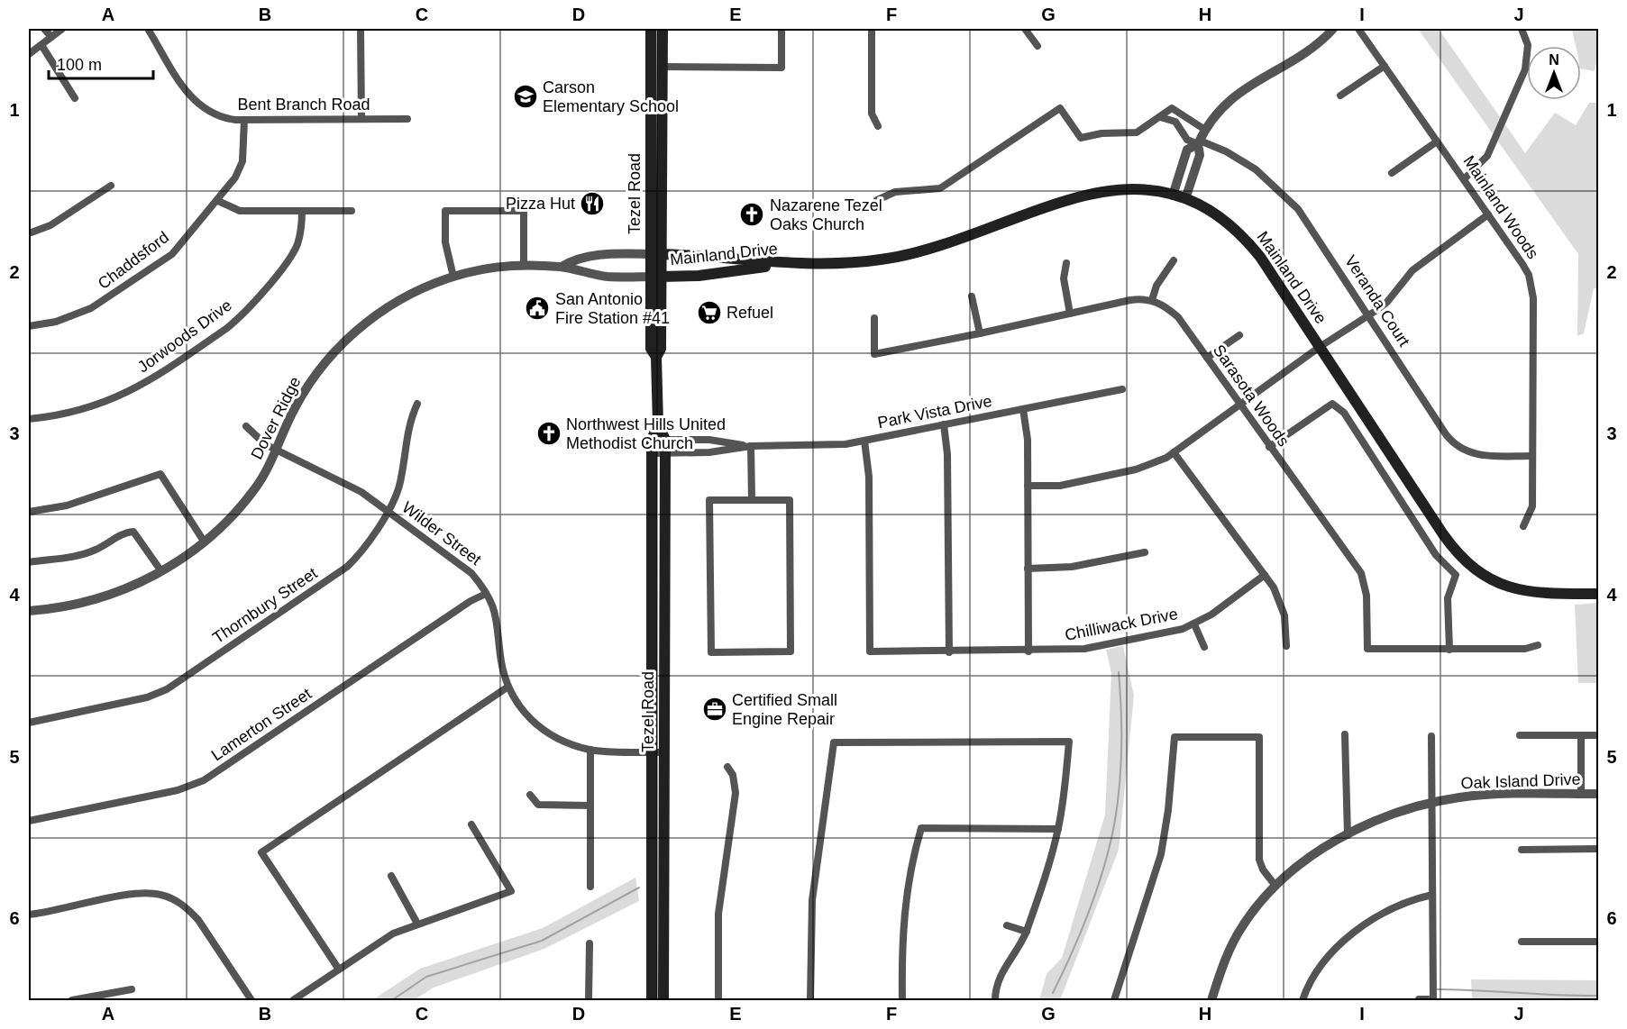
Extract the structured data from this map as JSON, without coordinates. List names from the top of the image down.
{
  "streets": {
    "main road": ["Tezel Road", "Mainland Drive"],
    "street": [
      "Bent Branch Road",
      "Mainland Woods",
      "Chaddsford",
      "Veranda Court",
      "Jorwoods Drive",
      "Sarasota Woods",
      "Park Vista Drive",
      "Dover Ridge",
      "Wilder Street",
      "Thornbury Street",
      "Chilliwack Drive",
      "Lamerton Street",
      "Oak Island Drive"
    ]
  },
  "crossings": [
    ["Bent Branch Road", "Chaddsford"],
    ["Tezel Road", "Mainland Drive"],
    ["Tezel Road", "Park Vista Drive"],
    ["Tezel Road", "Dover Ridge"],
    ["Tezel Road", "Wilder Street"],
    ["Mainland Woods", "Veranda Court"],
    ["Mainland Drive", "Dover Ridge"],
    ["Park Vista Drive", "Chilliwack Drive"],
    ["Dover Ridge", "Wilder Street"],
    ["Wilder Street", "Thornbury Street"],
    ["Wilder Street", "Lamerton Street"]
  ],
  "places": {
    "school or university": ["Carson Elementary School"],
    "restaurant": ["Pizza Hut"],
    "church": ["Nazarene Tezel Oaks Church", "Northwest Hills United Methodist Church"],
    "public building": ["San Antonio Fire Station #41"],
    "supermarket": ["Refuel"],
    "office": ["Certified Small Engine Repair"]
  },
  "scale_bar": "100 m",
  "north": "top",
  "grid": {
    "columns": [
      "A",
      "B",
      "C",
      "D",
      "E",
      "F",
      "G",
      "H",
      "I",
      "J"
    ],
    "rows": [
      "1",
      "2",
      "3",
      "4",
      "5",
      "6"
    ]
  }
}
